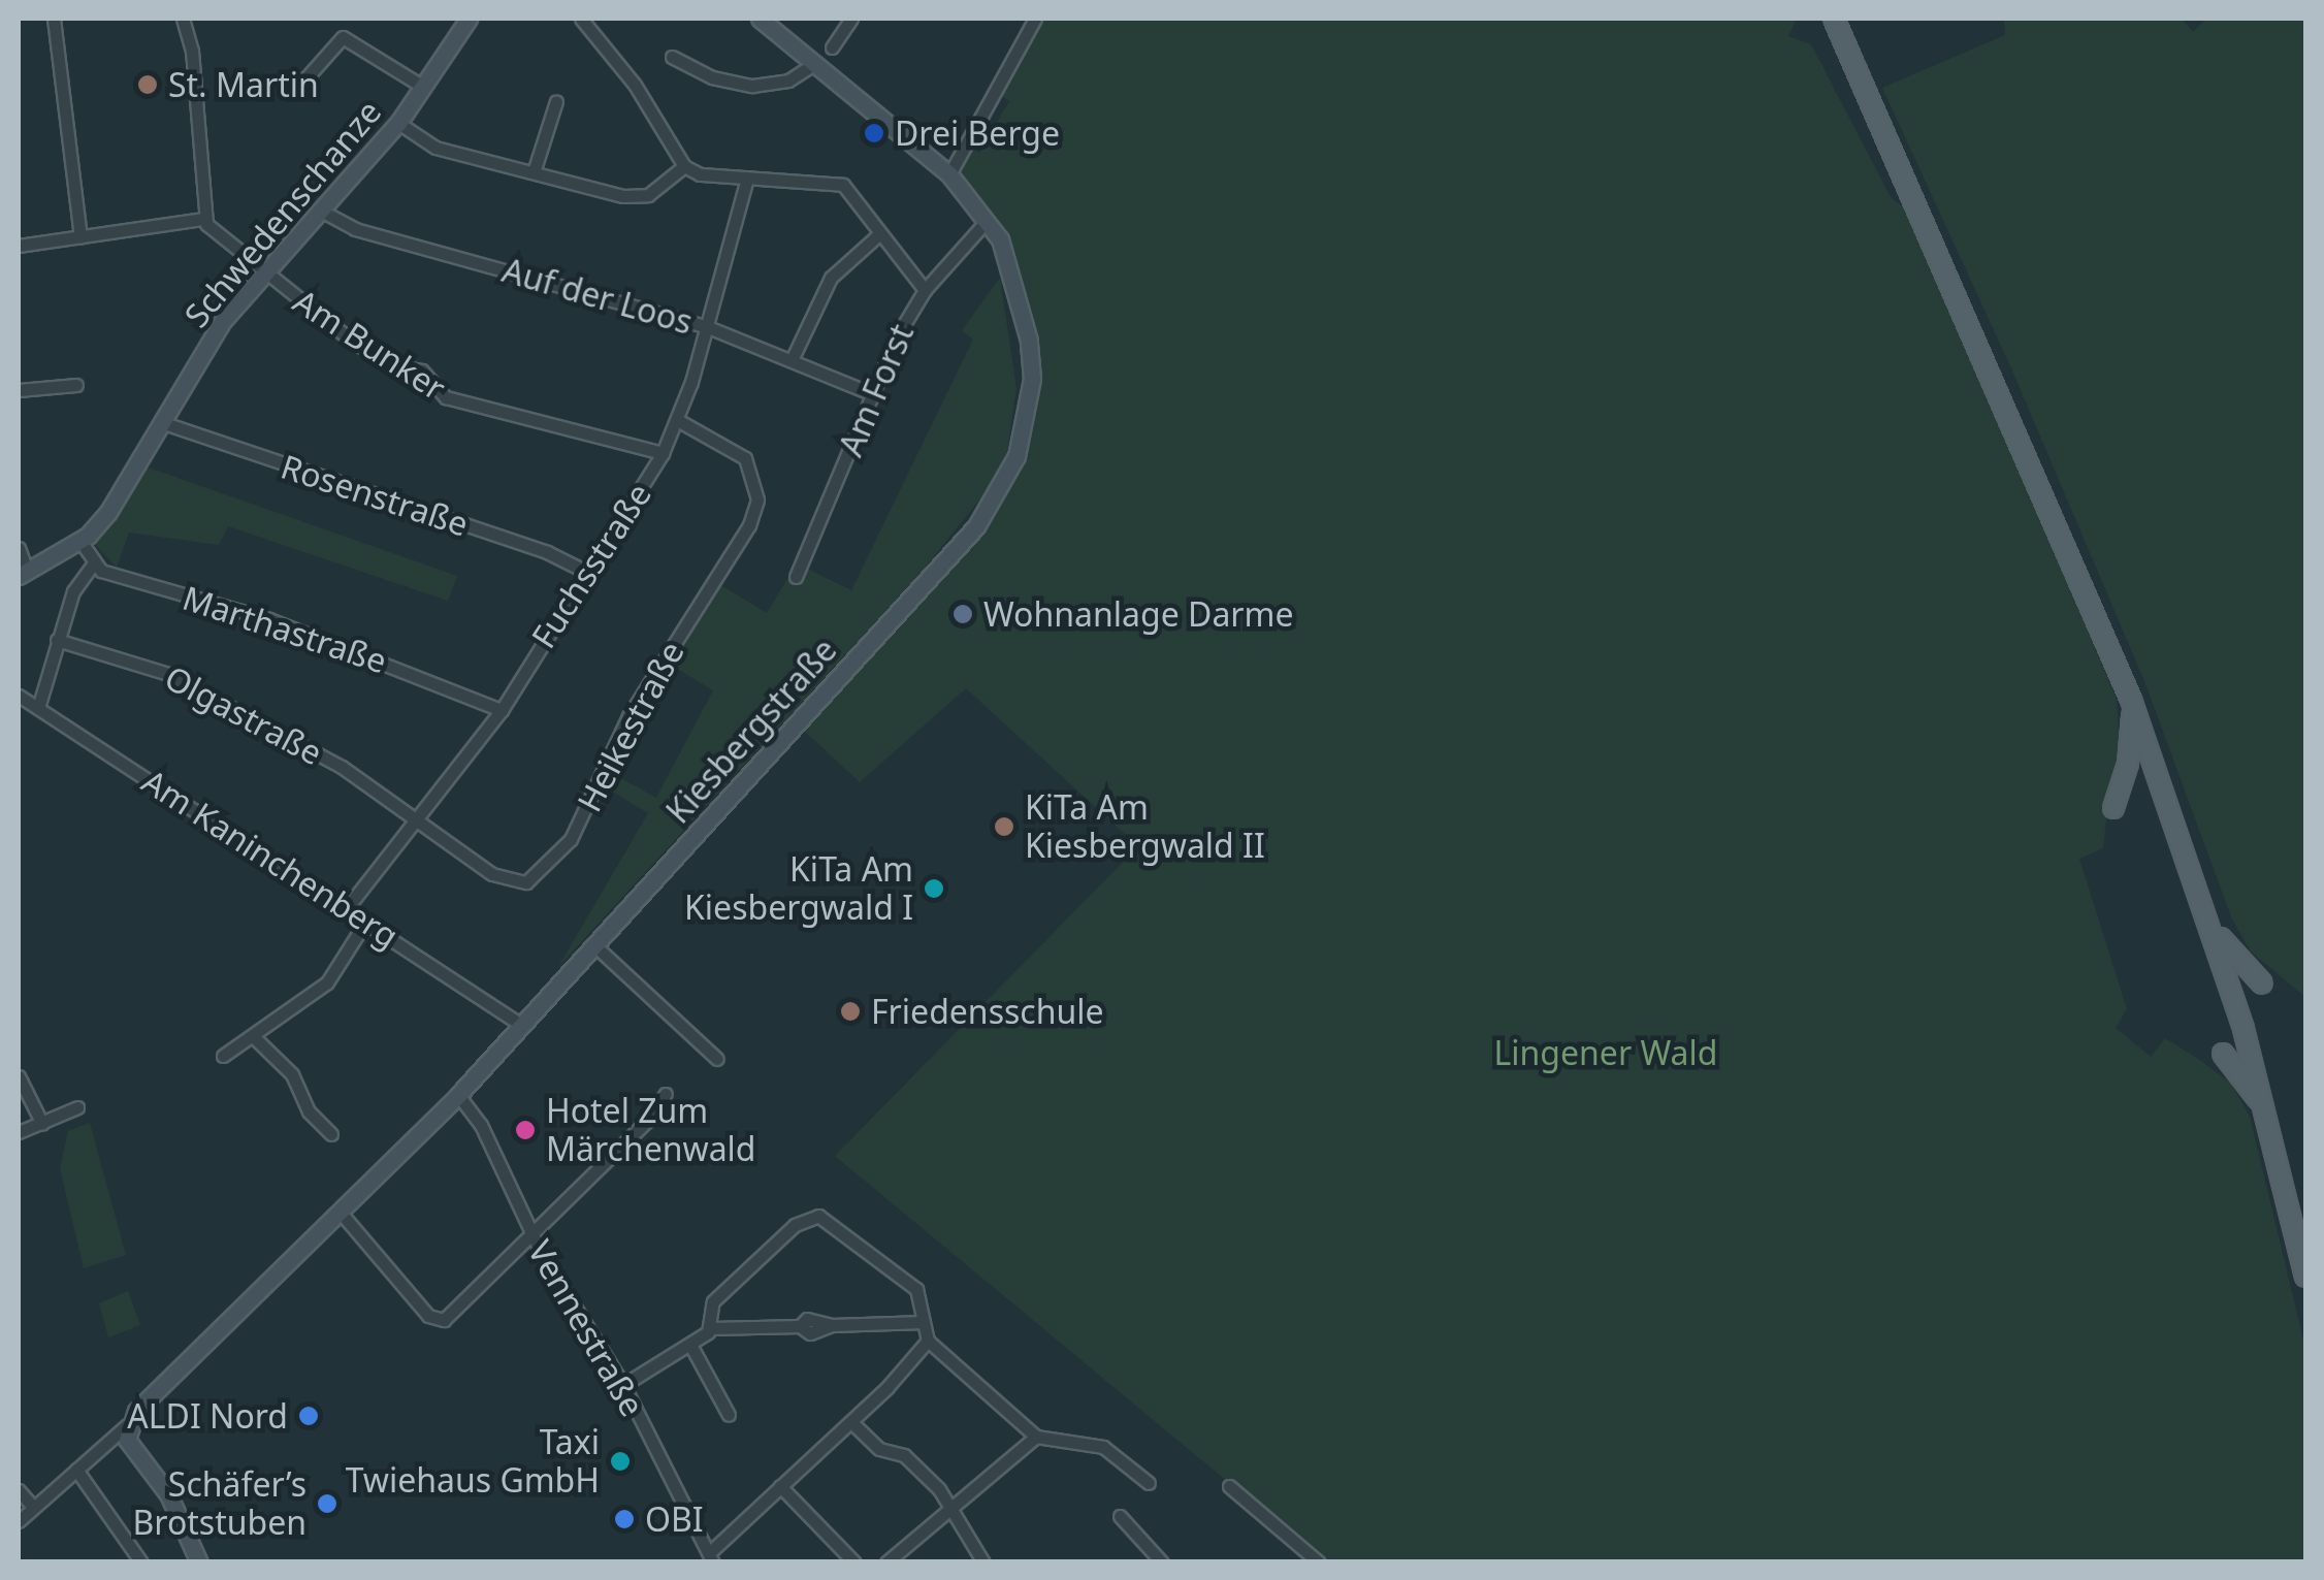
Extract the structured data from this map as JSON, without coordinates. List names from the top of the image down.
{
  "streets": {
    "street": [
      "Schwedenschanze",
      "Auf der Loos",
      "Am Bunker",
      "Am Forst",
      "Rosenstraße",
      "Fuchsstraße",
      "Marthastraße",
      "Olgastraße",
      "Heikestraße",
      "Kiesbergstraße",
      "Am Kaninchenberg",
      "Vennestraße"
    ]
  },
  "crossings": [
    ["Schwedenschanze", "Auf der Loos"],
    ["Schwedenschanze", "Am Bunker"],
    ["Schwedenschanze", "Rosenstraße"],
    ["Auf der Loos", "Am Forst"],
    ["Auf der Loos", "Fuchsstraße"],
    ["Am Bunker", "Fuchsstraße"],
    ["Am Forst", "Kiesbergstraße"],
    ["Rosenstraße", "Fuchsstraße"],
    ["Fuchsstraße", "Marthastraße"],
    ["Fuchsstraße", "Olgastraße"],
    ["Fuchsstraße", "Heikestraße"],
    ["Fuchsstraße", "Am Kaninchenberg"],
    ["Olgastraße", "Heikestraße"],
    ["Kiesbergstraße", "Am Kaninchenberg"],
    ["Kiesbergstraße", "Vennestraße"]
  ],
  "parks": ["Lingener Wald"],
  "places": [
    "St. Martin",
    "Drei Berge",
    "Wohnanlage Darme",
    "KiTa Am Kiesbergwald II",
    "KiTa Am Kiesbergwald I",
    "Friedensschule",
    "Hotel Zum Märchenwald",
    "ALDI Nord",
    "Taxi Twiehaus GmbH",
    "Schäfer’s Brotstuben",
    "OBI"
  ]
}
